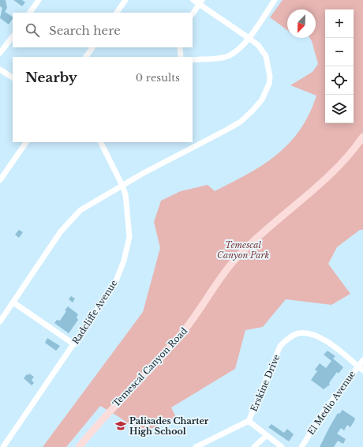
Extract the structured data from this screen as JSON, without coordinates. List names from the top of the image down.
{
  "streets": {
    "main road": ["Temescal Canyon Road"],
    "street": ["Radcliffe Avenue", "Erskine Drive", "El Medio Avenue"]
  },
  "crossings": [
    ["Erskine Drive", "El Medio Avenue"]
  ],
  "parks": ["Temescal Canyon Park"],
  "places": {
    "school or university": ["Palisades Charter High School"]
  },
  "north": "bottom left",
  "page": {
    "map_buttons": ["+", "−"],
    "search": "Search here",
    "heading": ["Nearby", "0 results"]
  }
}
